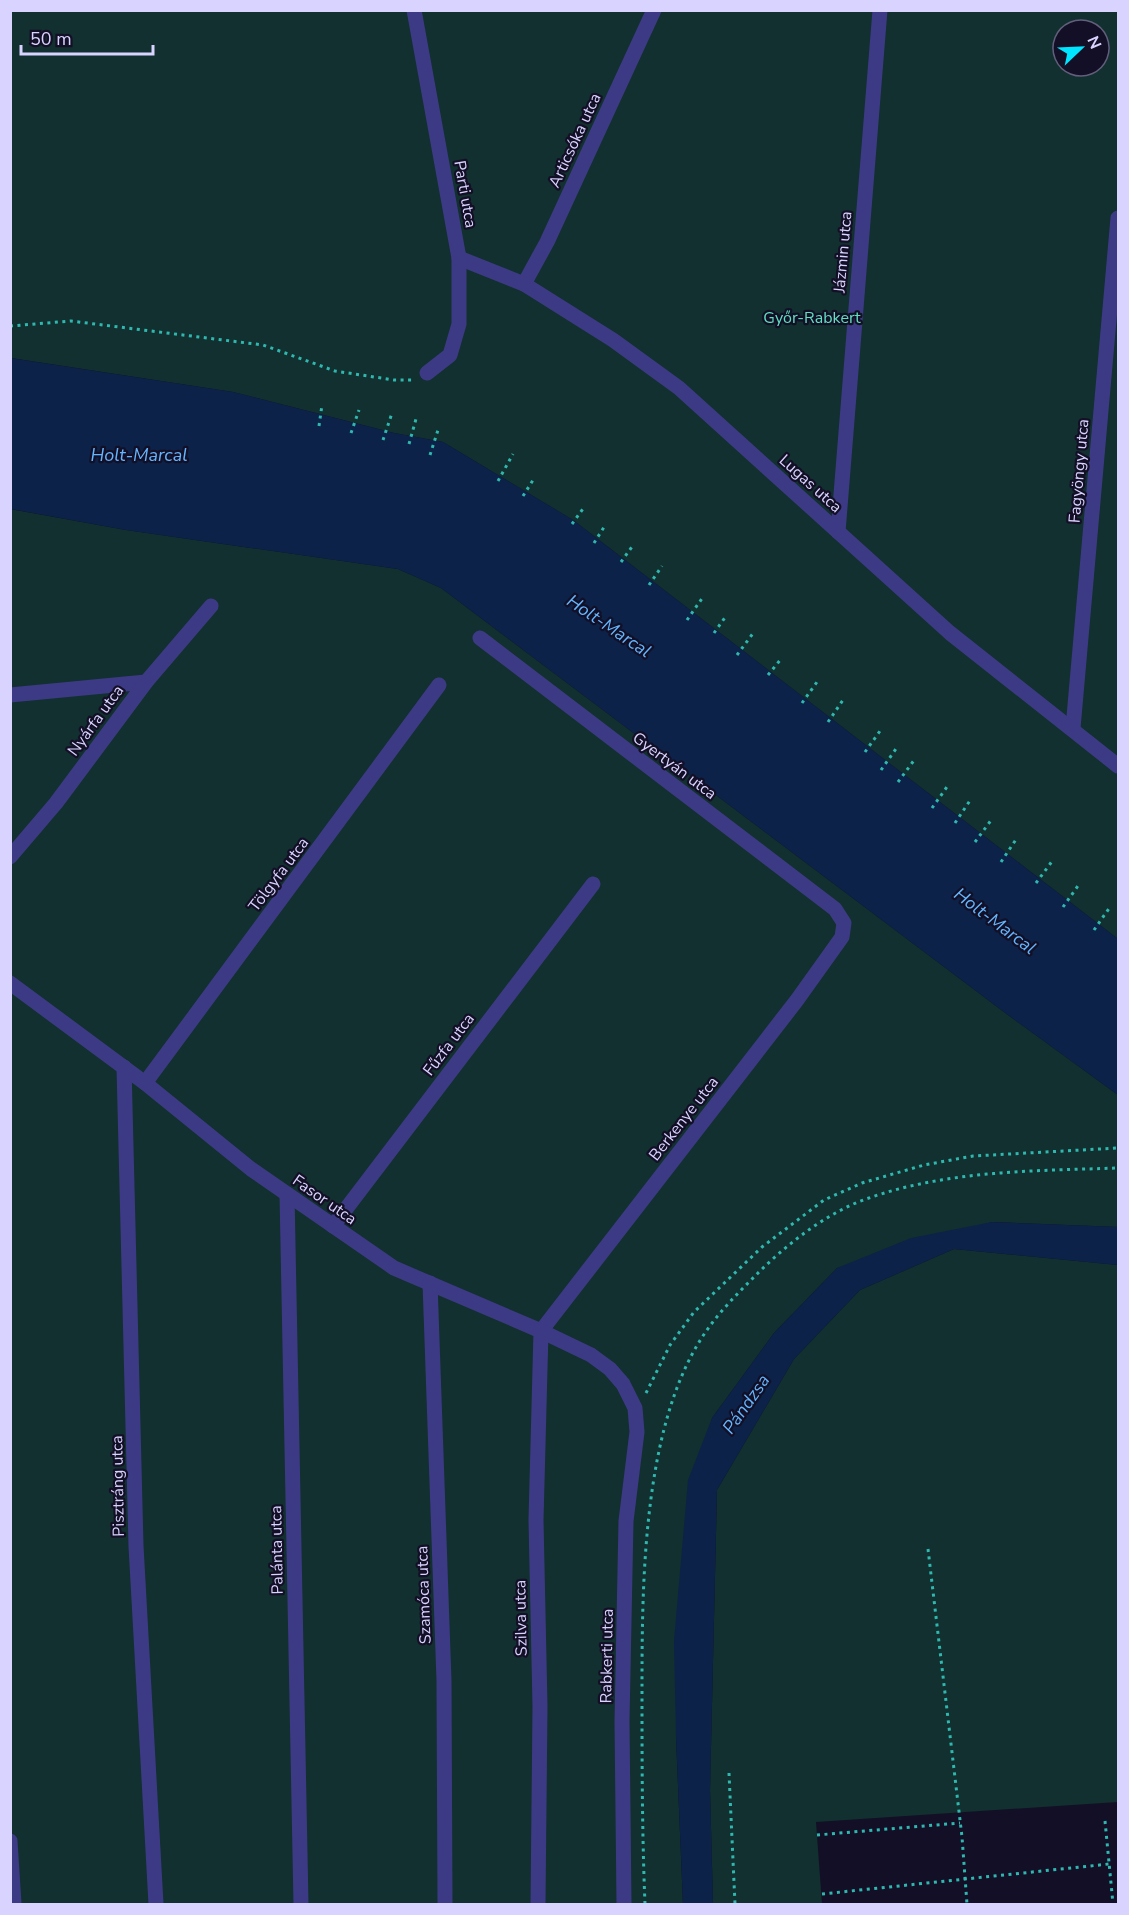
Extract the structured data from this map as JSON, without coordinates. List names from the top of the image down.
{
  "streets": {
    "street": [
      "Articsóka utca",
      "Parti utca",
      "Jázmin utca",
      "Fagyöngy utca",
      "Lugas utca",
      "Nyárfa utca",
      "Gyertyán utca",
      "Tölgyfa utca",
      "Fűzfa utca",
      "Berkenye utca",
      "Fasor utca",
      "Pisztráng utca",
      "Palánta utca",
      "Szamóca utca",
      "Szilva utca",
      "Rabkerti utca"
    ]
  },
  "crossings": [
    ["Articsóka utca", "Lugas utca"],
    ["Parti utca", "Lugas utca"],
    ["Jázmin utca", "Lugas utca"],
    ["Fagyöngy utca", "Lugas utca"],
    ["Gyertyán utca", "Berkenye utca"],
    ["Tölgyfa utca", "Fasor utca"],
    ["Fűzfa utca", "Fasor utca"],
    ["Berkenye utca", "Fasor utca"],
    ["Berkenye utca", "Szilva utca"],
    ["Fasor utca", "Pisztráng utca"],
    ["Fasor utca", "Palánta utca"],
    ["Fasor utca", "Szamóca utca"],
    ["Fasor utca", "Szilva utca"],
    ["Fasor utca", "Rabkerti utca"]
  ],
  "water": ["Holt-Marcal", "Pándzsa"],
  "parks": ["Győr-Rabkert"],
  "scale_bar": "50 m",
  "north": "top right"
}
